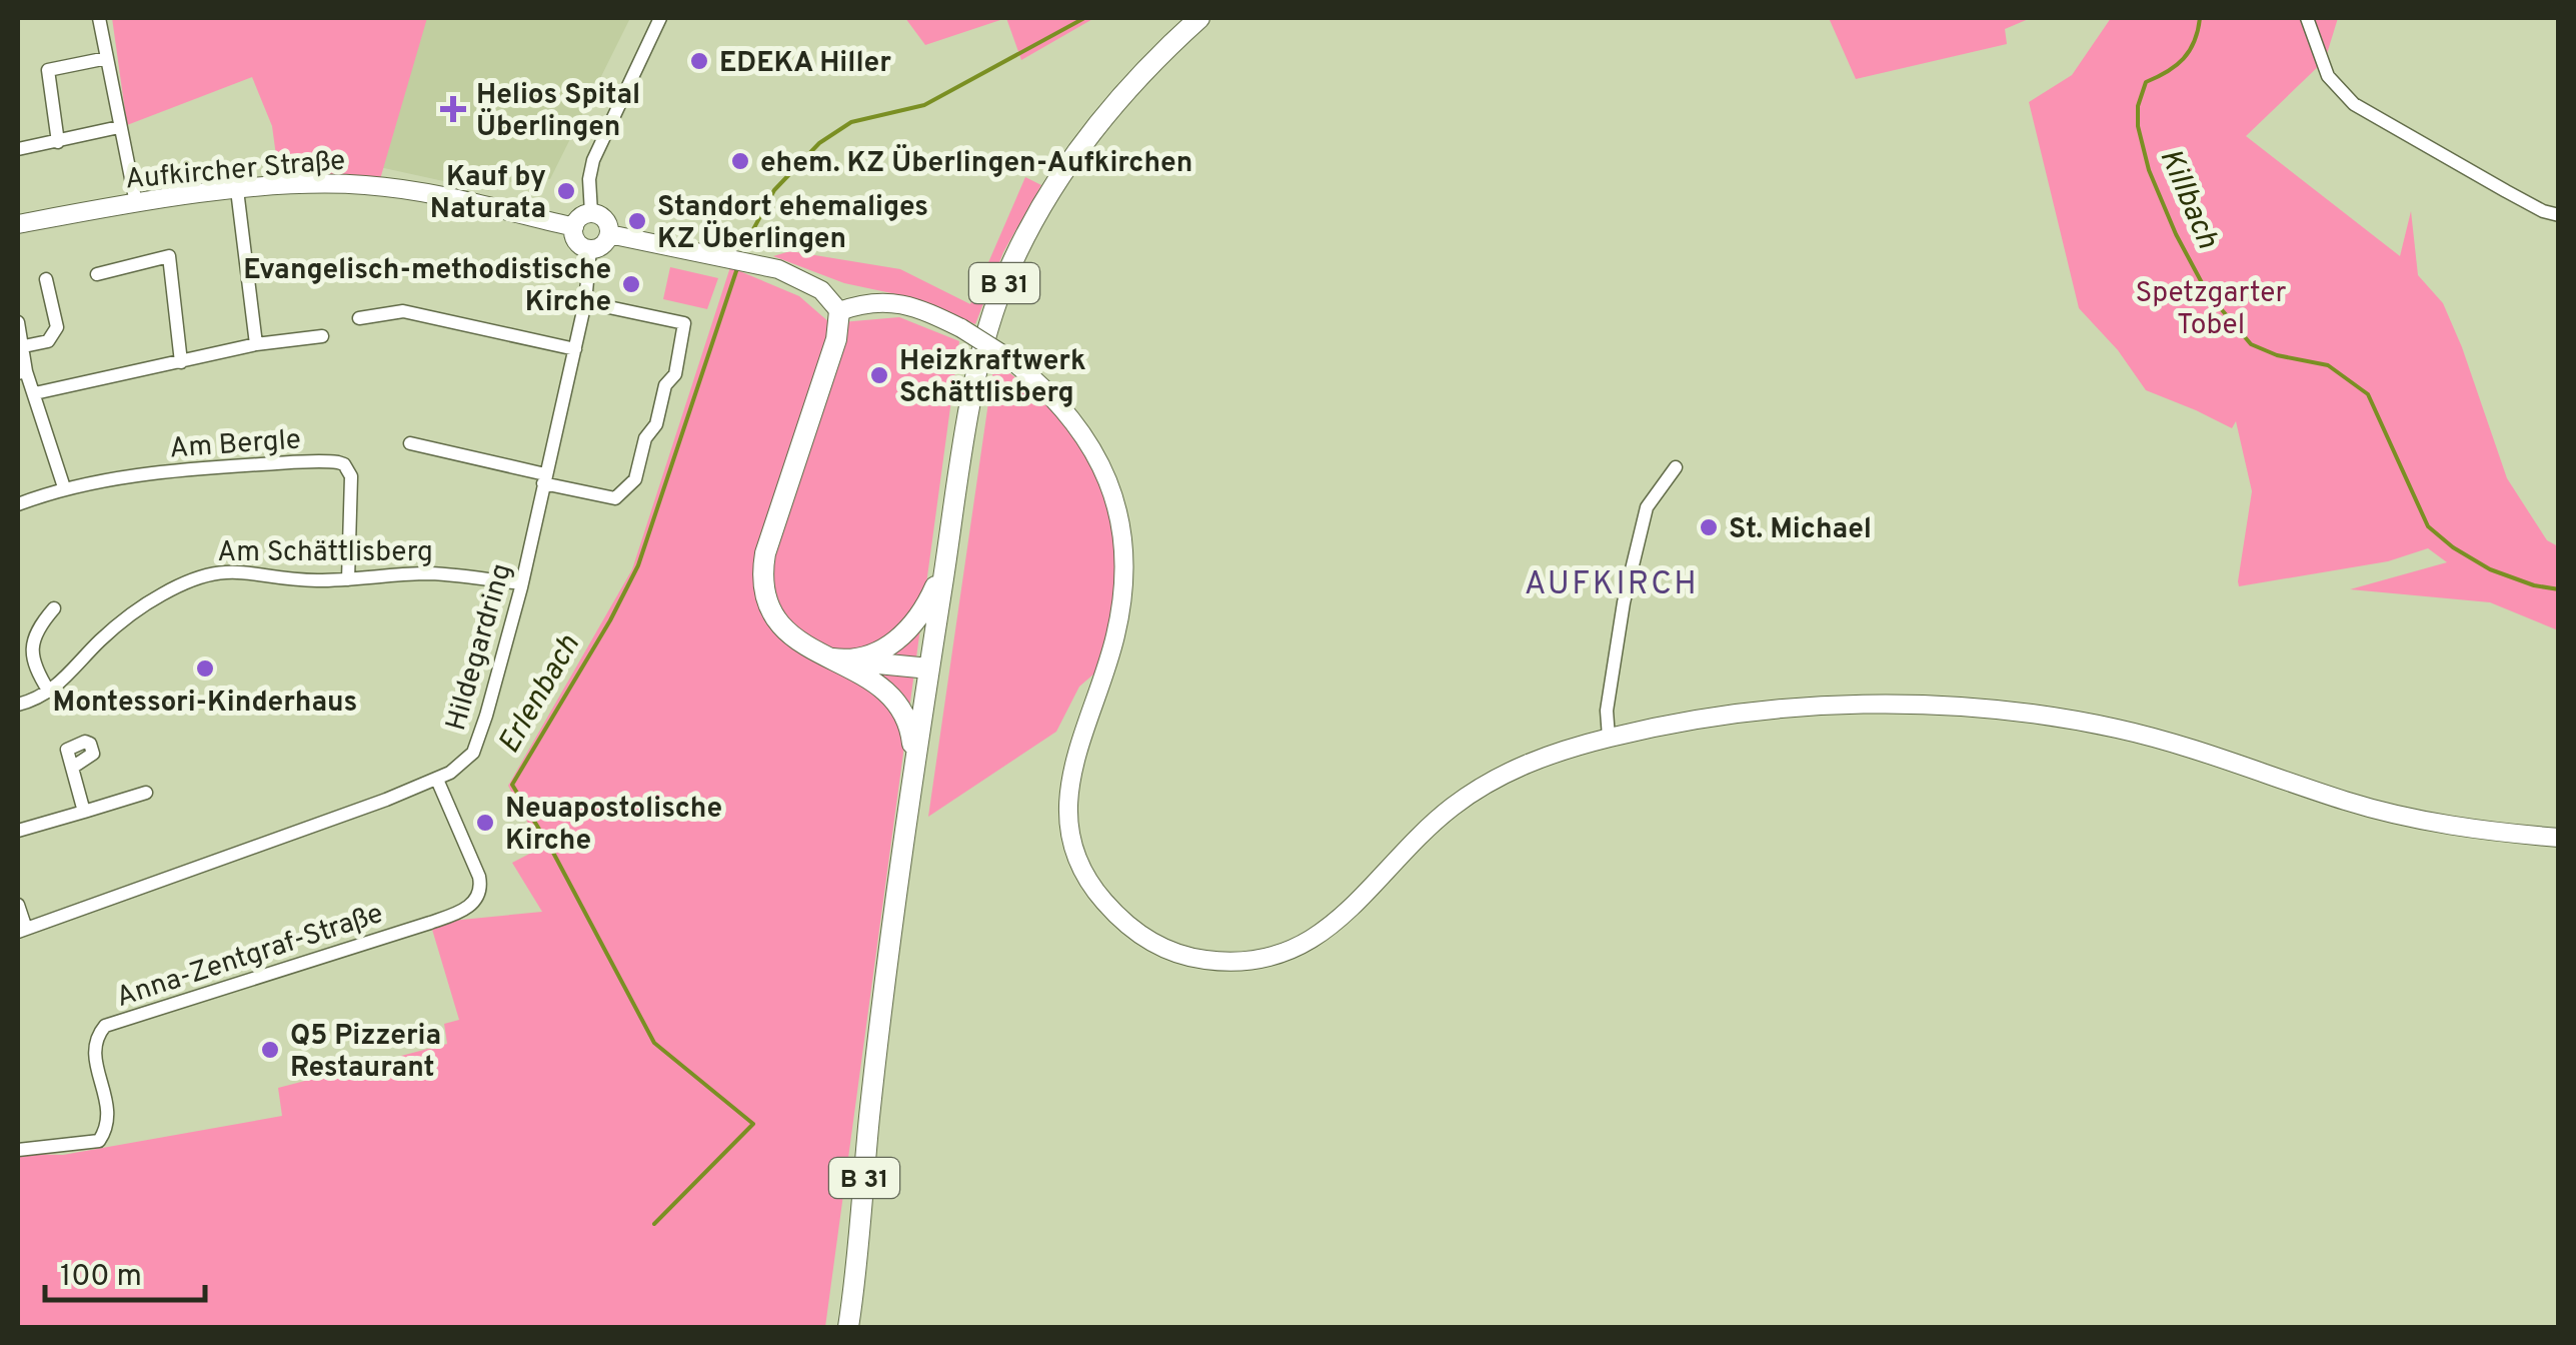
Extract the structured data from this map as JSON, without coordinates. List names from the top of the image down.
{
  "streets": {
    "main road": ["B 31"],
    "street": [
      "Aufkircher Straße",
      "Am Bergle",
      "Am Schättlisberg",
      "Hildegardring",
      "Anna-Zentgraf-Straße"
    ]
  },
  "crossings": [
    ["Aufkircher Straße", "Hildegardring"],
    ["Am Bergle", "Am Schättlisberg"],
    ["Am Schättlisberg", "Hildegardring"],
    ["Hildegardring", "Anna-Zentgraf-Straße"]
  ],
  "districts": ["AUFKIRCH"],
  "water": ["Killbach", "Erlenbach"],
  "parks": ["Spetzgarter Tobel"],
  "places": {
    "other": [
      "EDEKA Hiller",
      "ehem. KZ Überlingen-Aufkirchen",
      "Kauf by Naturata",
      "Standort ehemaliges KZ Überlingen",
      "Evangelisch-methodistische Kirche",
      "Heizkraftwerk Schättlisberg",
      "St. Michael",
      "Montessori-Kinderhaus",
      "Neuapostolische Kirche",
      "Q5 Pizzeria Restaurant"
    ],
    "health": ["Helios Spital Überlingen"]
  },
  "scale_bar": "100 m"
}
